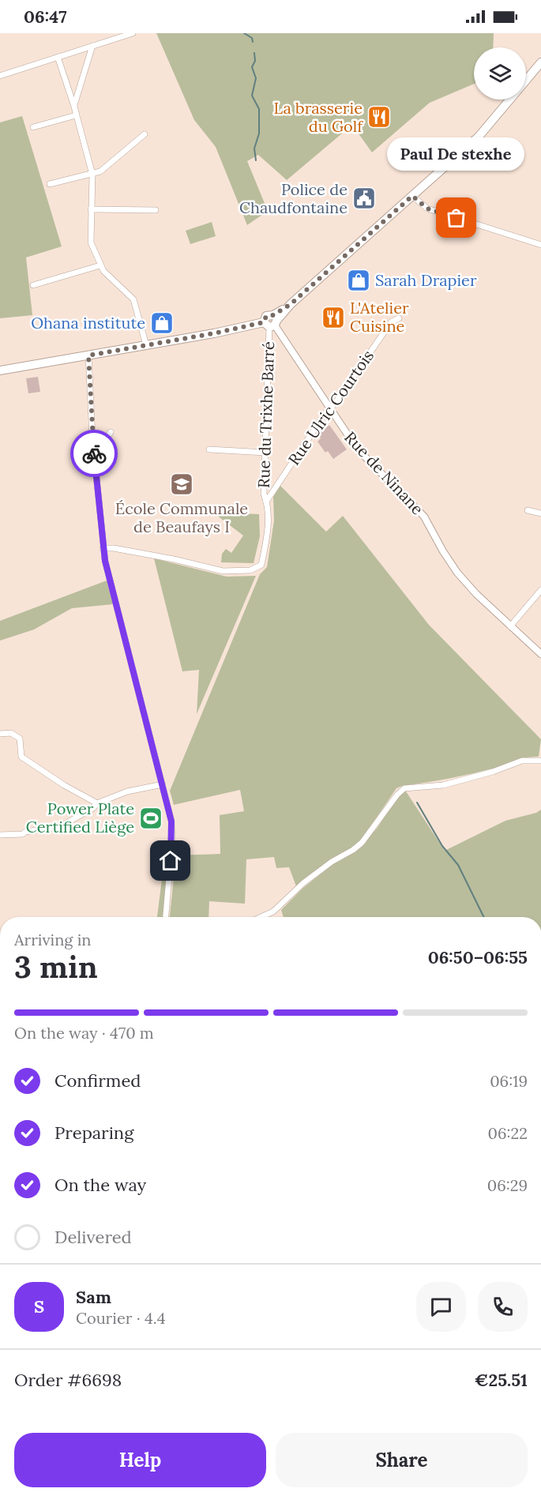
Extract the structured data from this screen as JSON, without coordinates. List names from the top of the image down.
{
  "streets": {
    "street": ["Rue Ulric Courtois", "Rue du Trixhe Barré", "Rue de Ninane"]
  },
  "crossings": [
    ["Rue Ulric Courtois", "Rue du Trixhe Barré"],
    ["Rue Ulric Courtois", "Rue de Ninane"],
    ["Rue du Trixhe Barré", "Rue de Ninane"]
  ],
  "places": {
    "restaurant": ["La brasserie du Golf", "L'Atelier Cuisine"],
    "public building": ["Police de Chaudfontaine"],
    "other": ["Paul De stexhe"],
    "shop": ["Sarah Drapier", "Ohana institute"],
    "school or university": ["École Communale de Beaufays I"],
    "sports": ["Power Plate Certified Liège"]
  },
  "page": {
    "status": "06:47",
    "bubble": "Paul De stexhe",
    "heading": ["3 min", "Arriving in", "06:50–06:55"],
    "panel": [
      "Sam",
      "Courier · 4.4",
      "Order #6698",
      "€25.51"
    ],
    "bar": "On the way · 470 m",
    "list": [
      ["Confirmed", "06:19"],
      ["Preparing", "06:22"],
      ["On the way", "06:29"],
      "Delivered"
    ],
    "round": "S",
    "buttons": ["Help", "Share"]
  }
}
